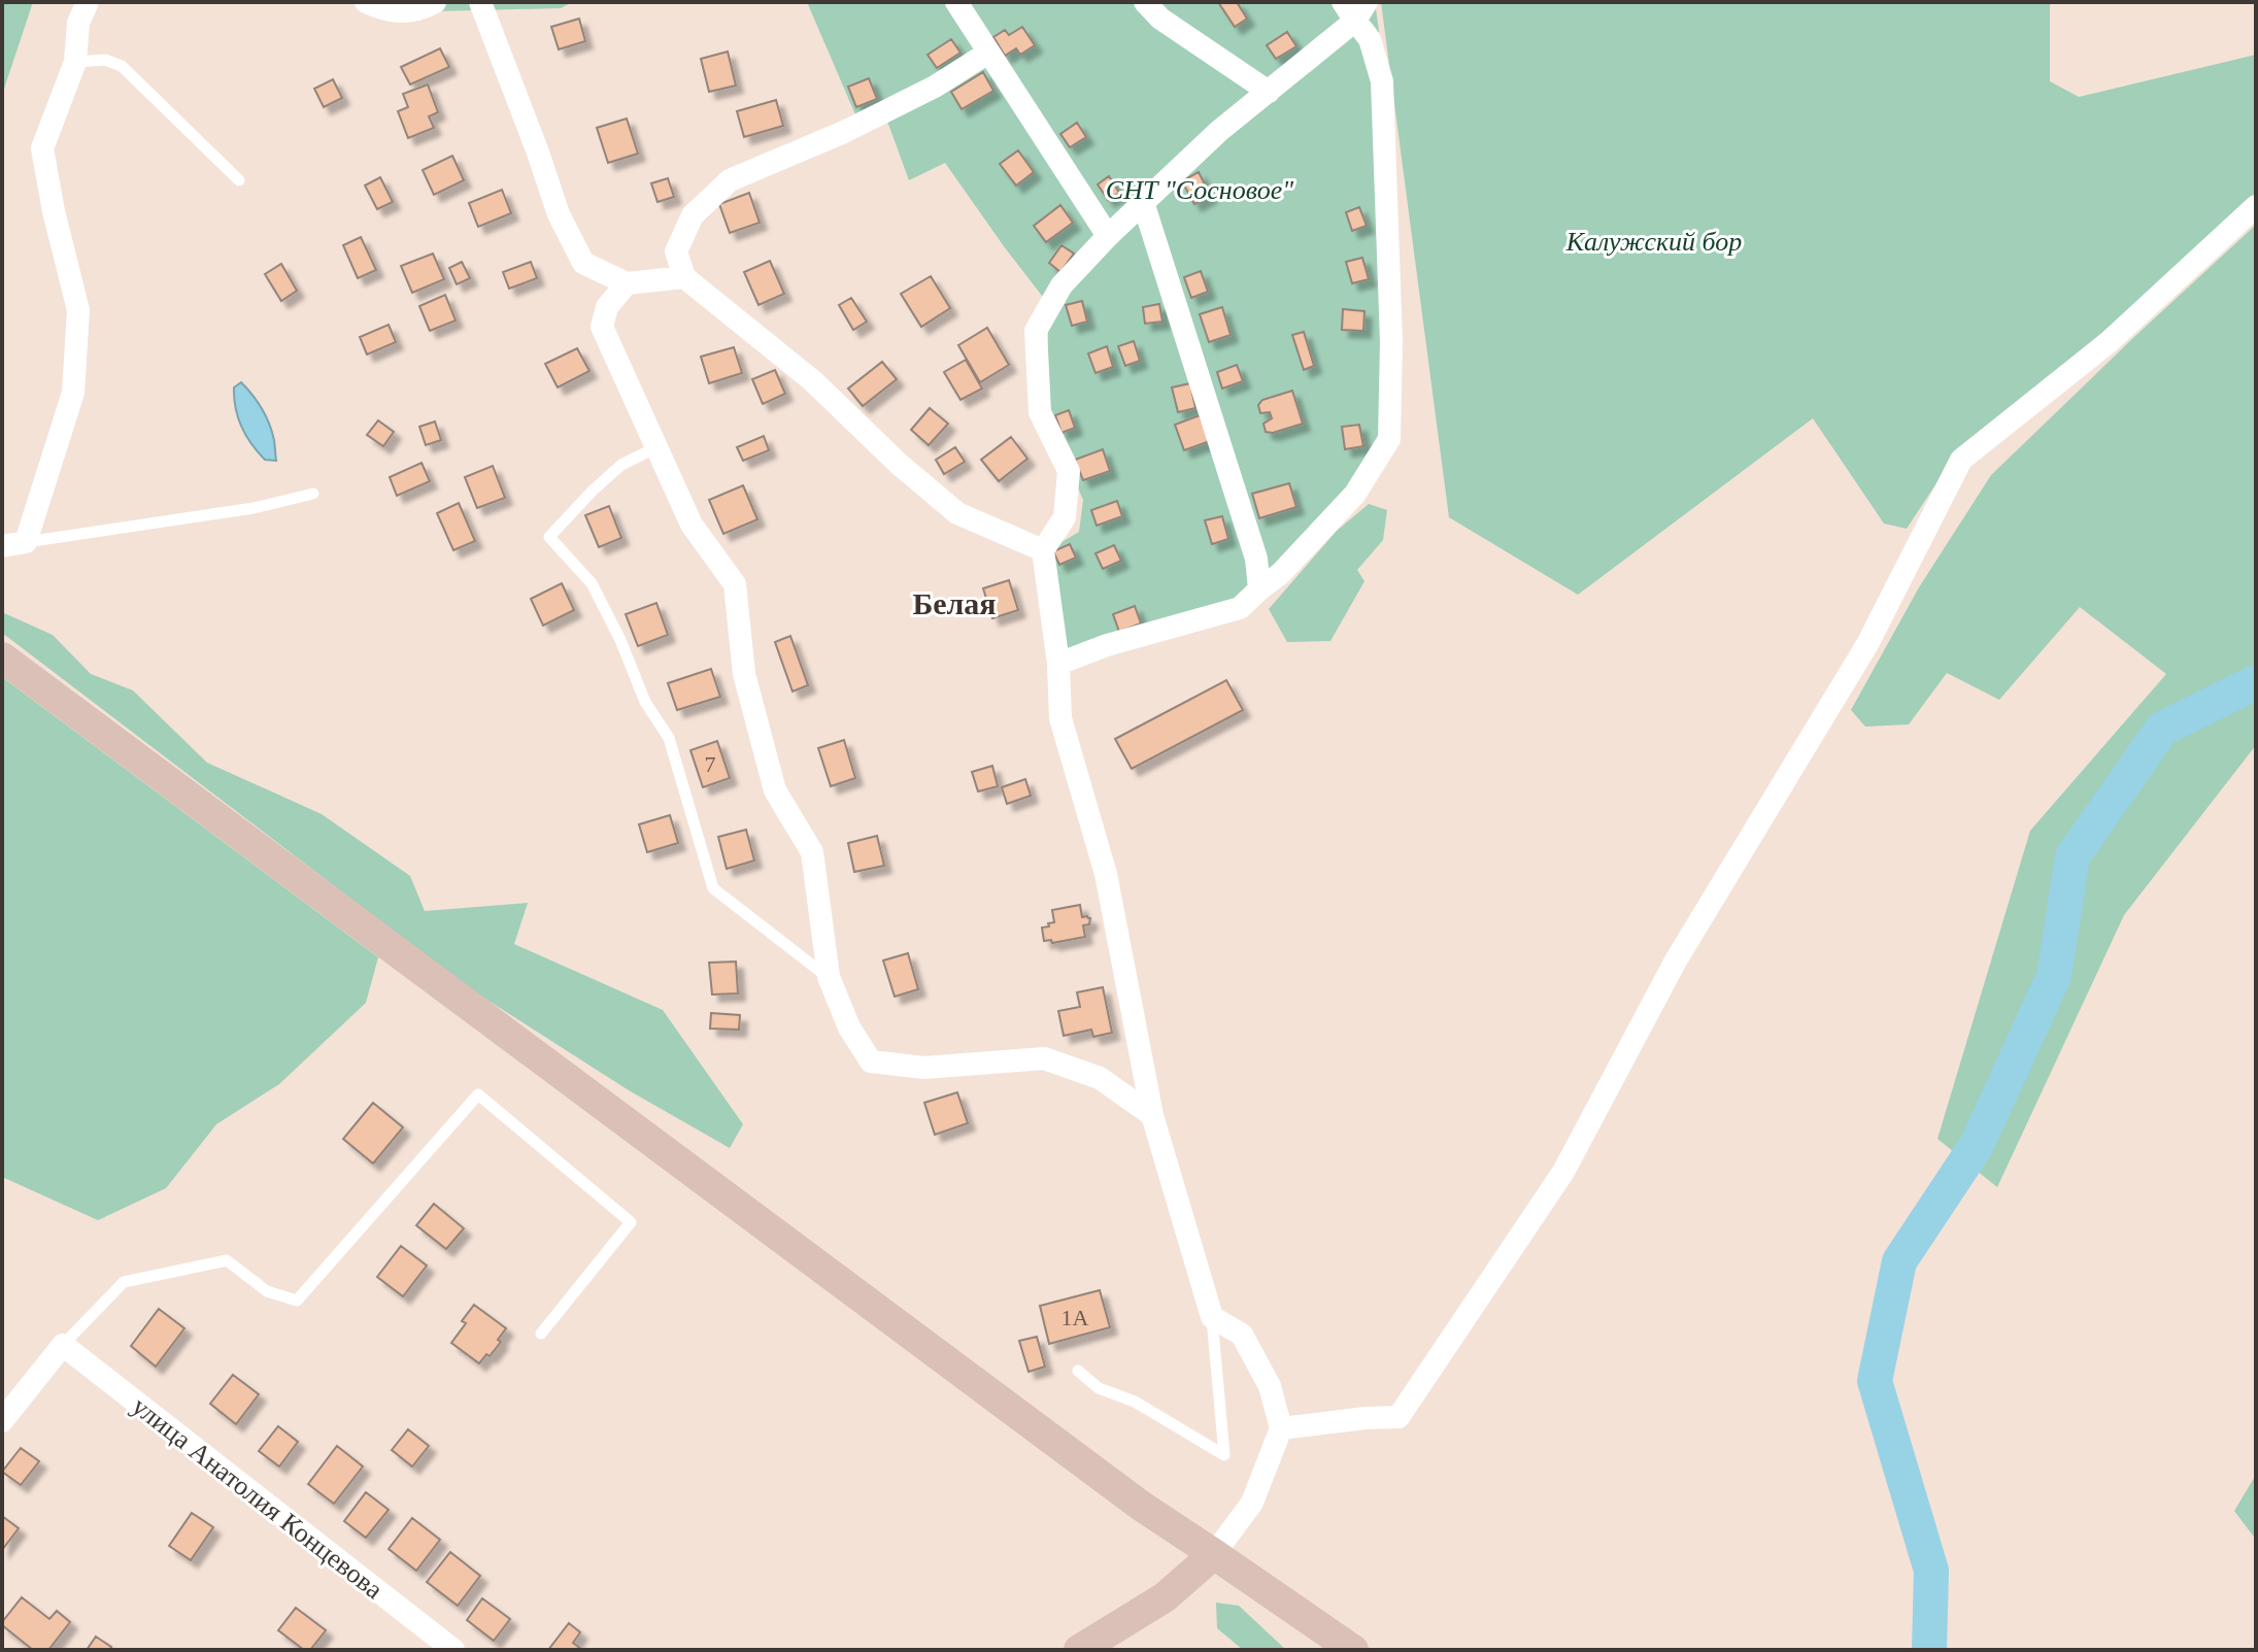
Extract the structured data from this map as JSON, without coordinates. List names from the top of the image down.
{
  "streets": {
    "street": ["улица Анатолия Концевова"]
  },
  "districts": ["Белая"],
  "parks": ["СНТ \"Сосновое\"", "Калужский бор"],
  "house_numbers": ["7", "1А"]
}
